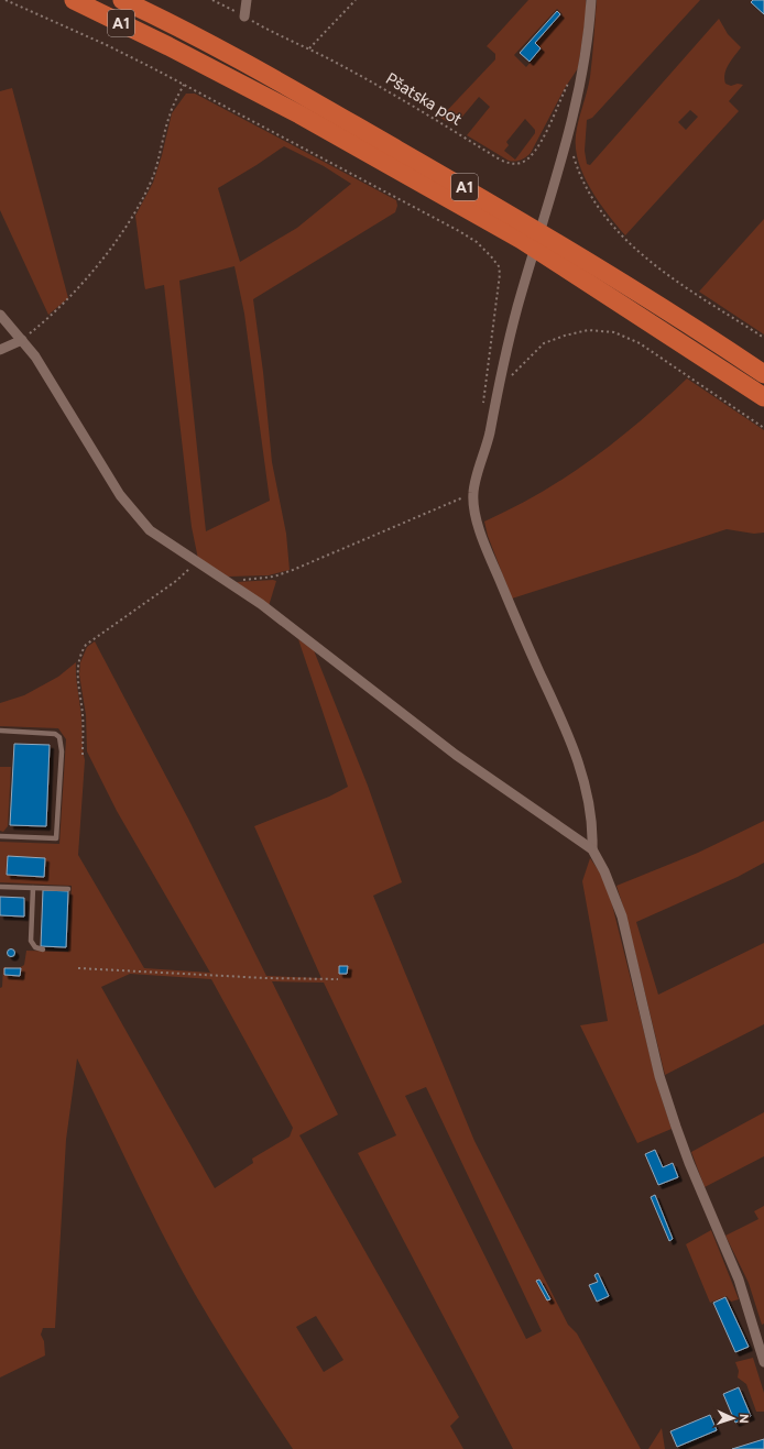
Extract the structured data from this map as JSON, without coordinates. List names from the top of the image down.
{
  "streets": {
    "highway": ["A1"],
    "path": ["Pšatska pot"]
  },
  "north": "right"
}
